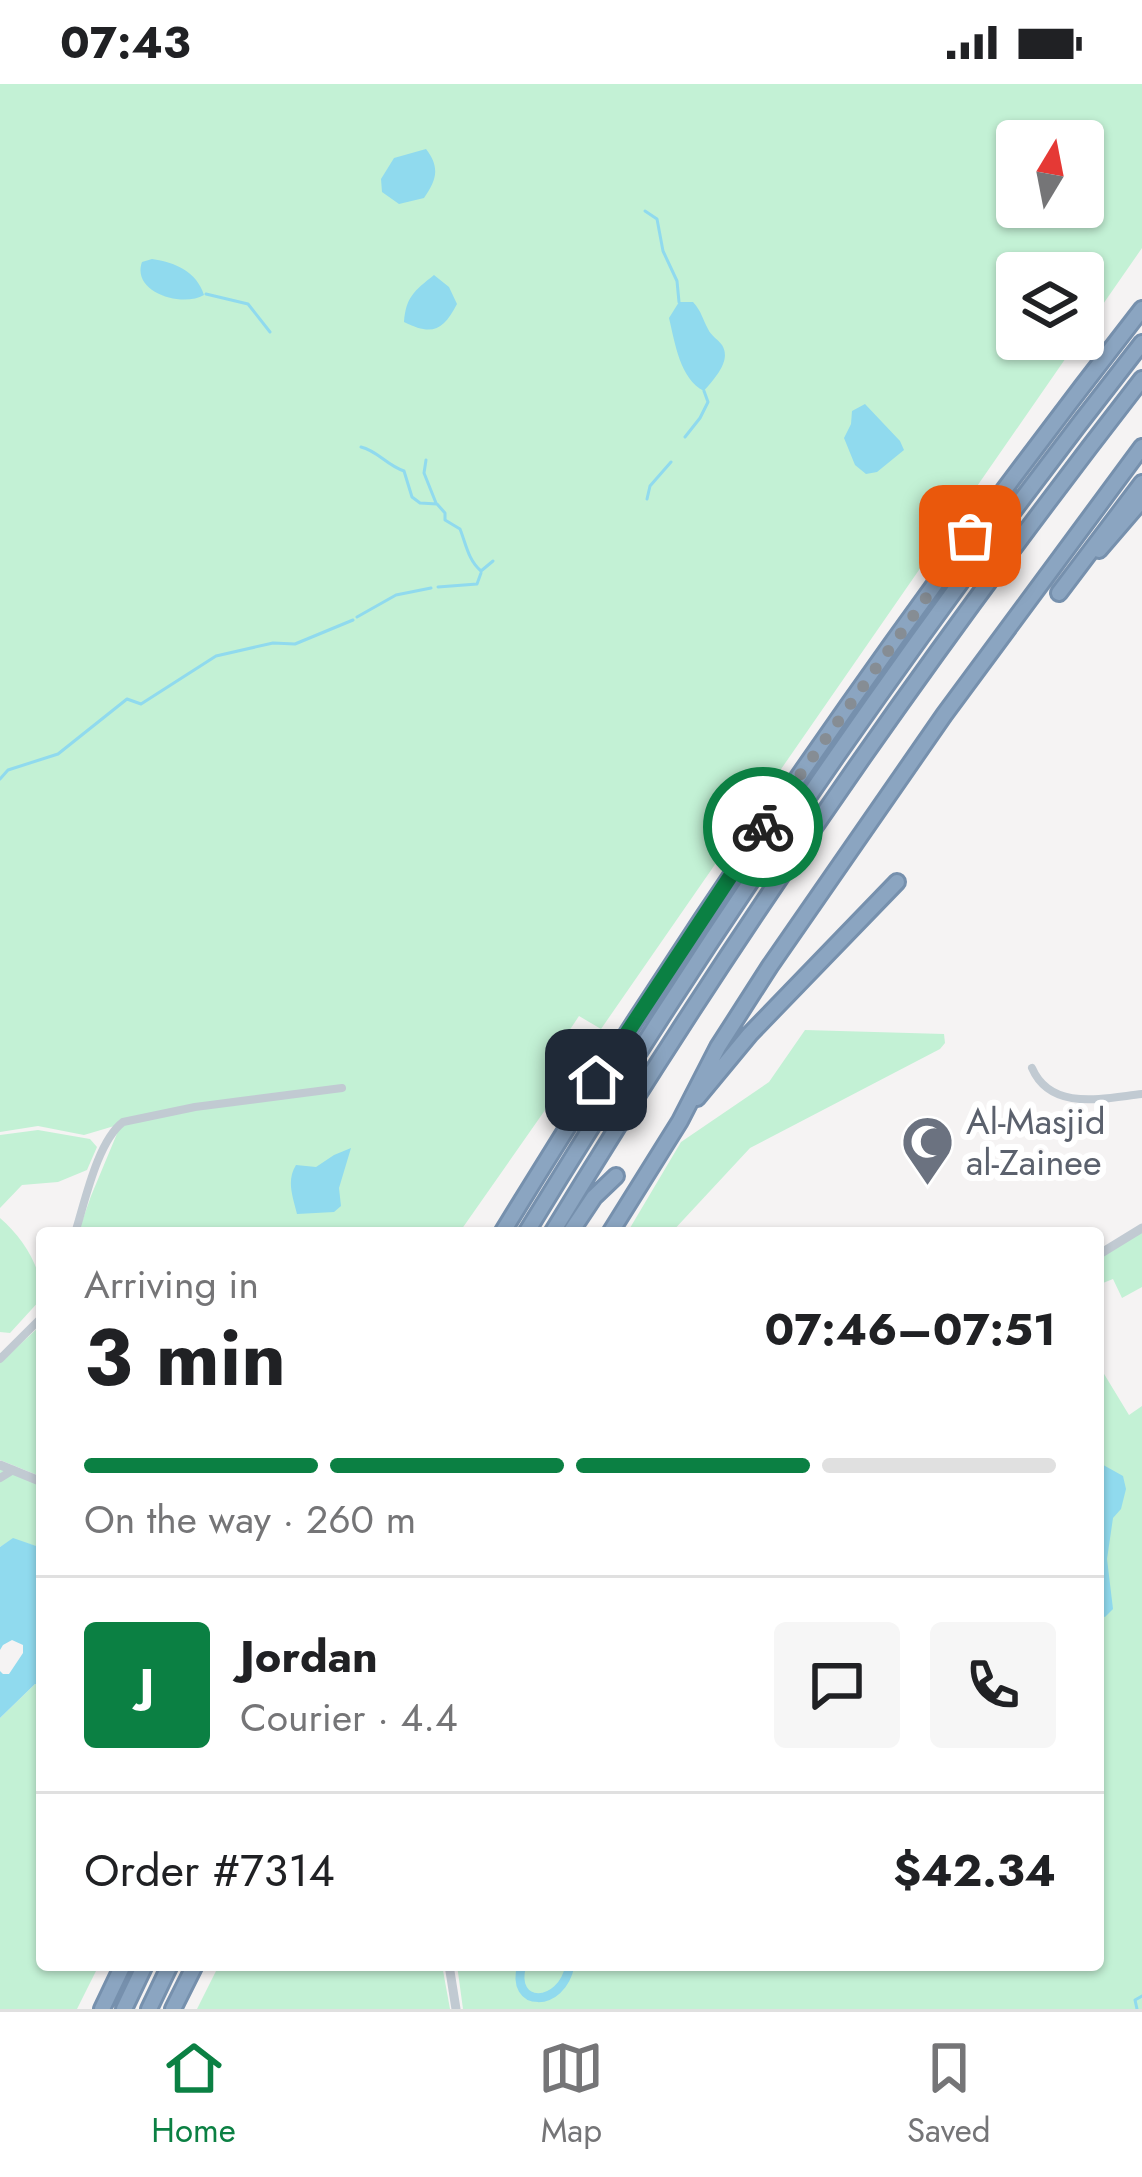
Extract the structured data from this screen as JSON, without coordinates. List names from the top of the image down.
{
  "places": {
    "mosque": ["Al-Masjid al-Zainee"]
  },
  "north": "top",
  "page": {
    "status": "07:43",
    "heading": ["3 min", "Arriving in", "07:46–07:51"],
    "panel": [
      "Jordan",
      "Courier · 4.4",
      "Order #7314",
      "$42.34"
    ],
    "bar": "On the way · 260 m",
    "round": "J",
    "tabs": ["Home", "Map", "Saved"]
  }
}
